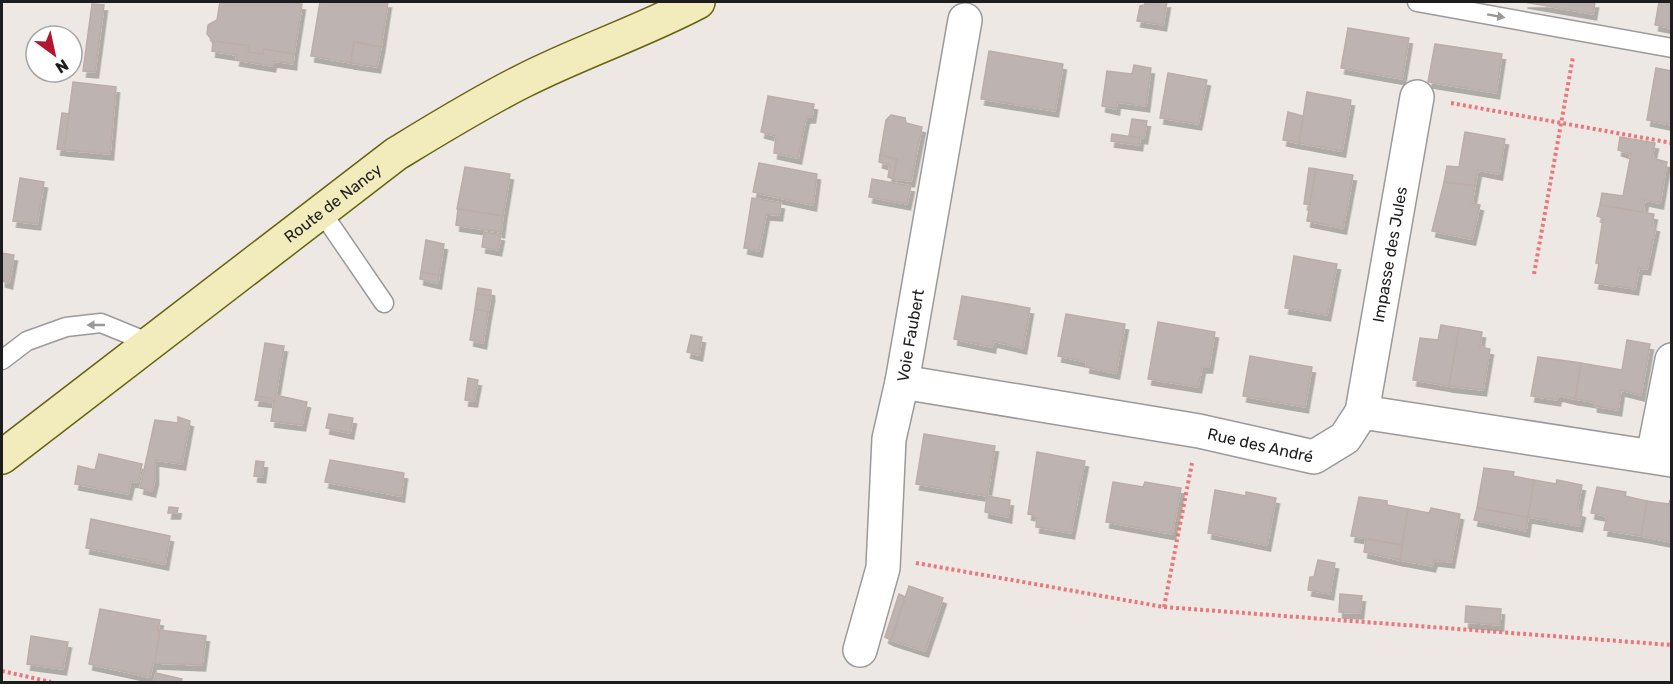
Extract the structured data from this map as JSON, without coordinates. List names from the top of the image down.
{
  "streets": {
    "main road": ["Route de Nancy"],
    "street": ["Impasse des Jules", "Voie Faubert", "Rue des André"]
  },
  "crossings": [
    ["Impasse des Jules", "Rue des André"],
    ["Voie Faubert", "Rue des André"]
  ],
  "north": "bottom right"
}
